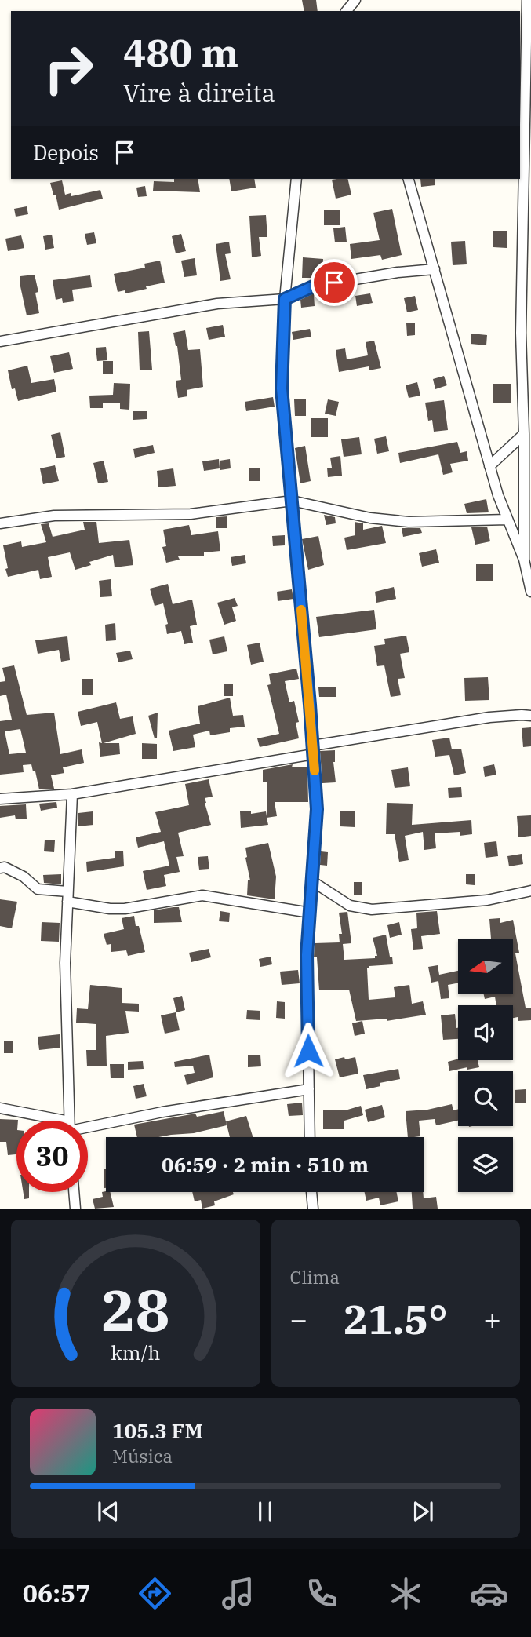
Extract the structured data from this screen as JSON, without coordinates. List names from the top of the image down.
{
  "north": "left",
  "page": {
    "turn": ["480 m", "Vire à direita"],
    "then": "Depois",
    "limit": "30",
    "trip": "06:59 · 2 min · 510 m",
    "tile": "Clima",
    "heat": ["−", "21.5°", "+"],
    "song": ["105.3 FM", "Música"],
    "tabs": "06:57",
    "gauge": ["28", "km/h"]
  }
}
